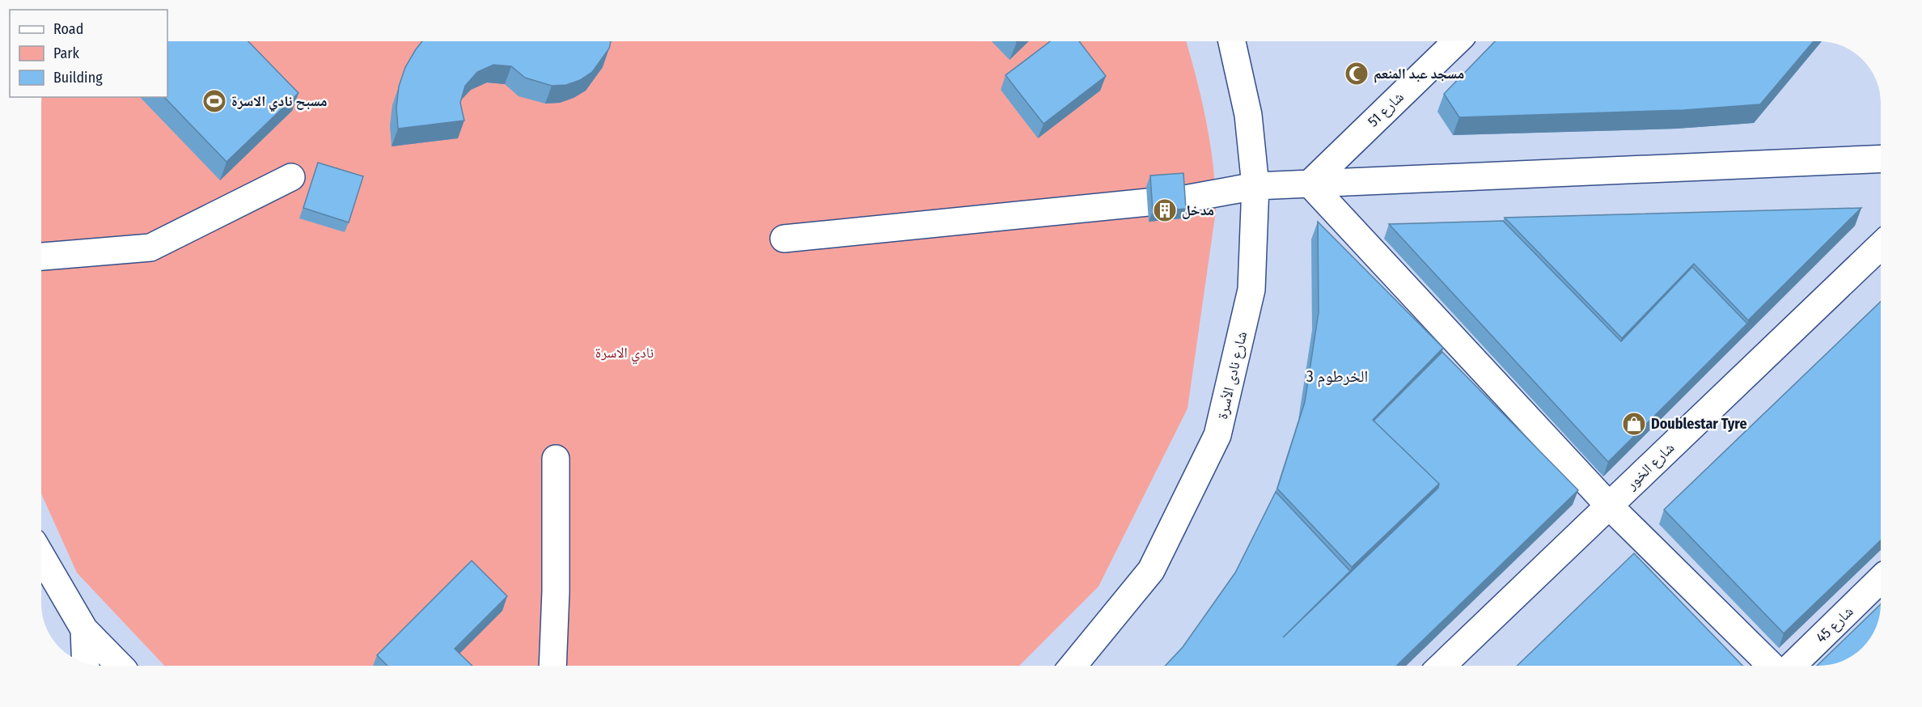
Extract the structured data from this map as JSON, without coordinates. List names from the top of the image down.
{
  "streets": {
    "street": [
      "شارع 51",
      "شارع نادى الأسرة",
      "شارع الخور",
      "شارع 45"
    ]
  },
  "districts": ["الخرطوم 3"],
  "parks": ["نادي الاسرة"],
  "places": {
    "mosque": ["مسجد عبد المنعم"],
    "sports": ["مسبح نادي الاسرة"],
    "building": ["مدخل"],
    "shop": ["Doublestar Tyre"]
  },
  "legend": ["Road", "Park", "Building"]
}
